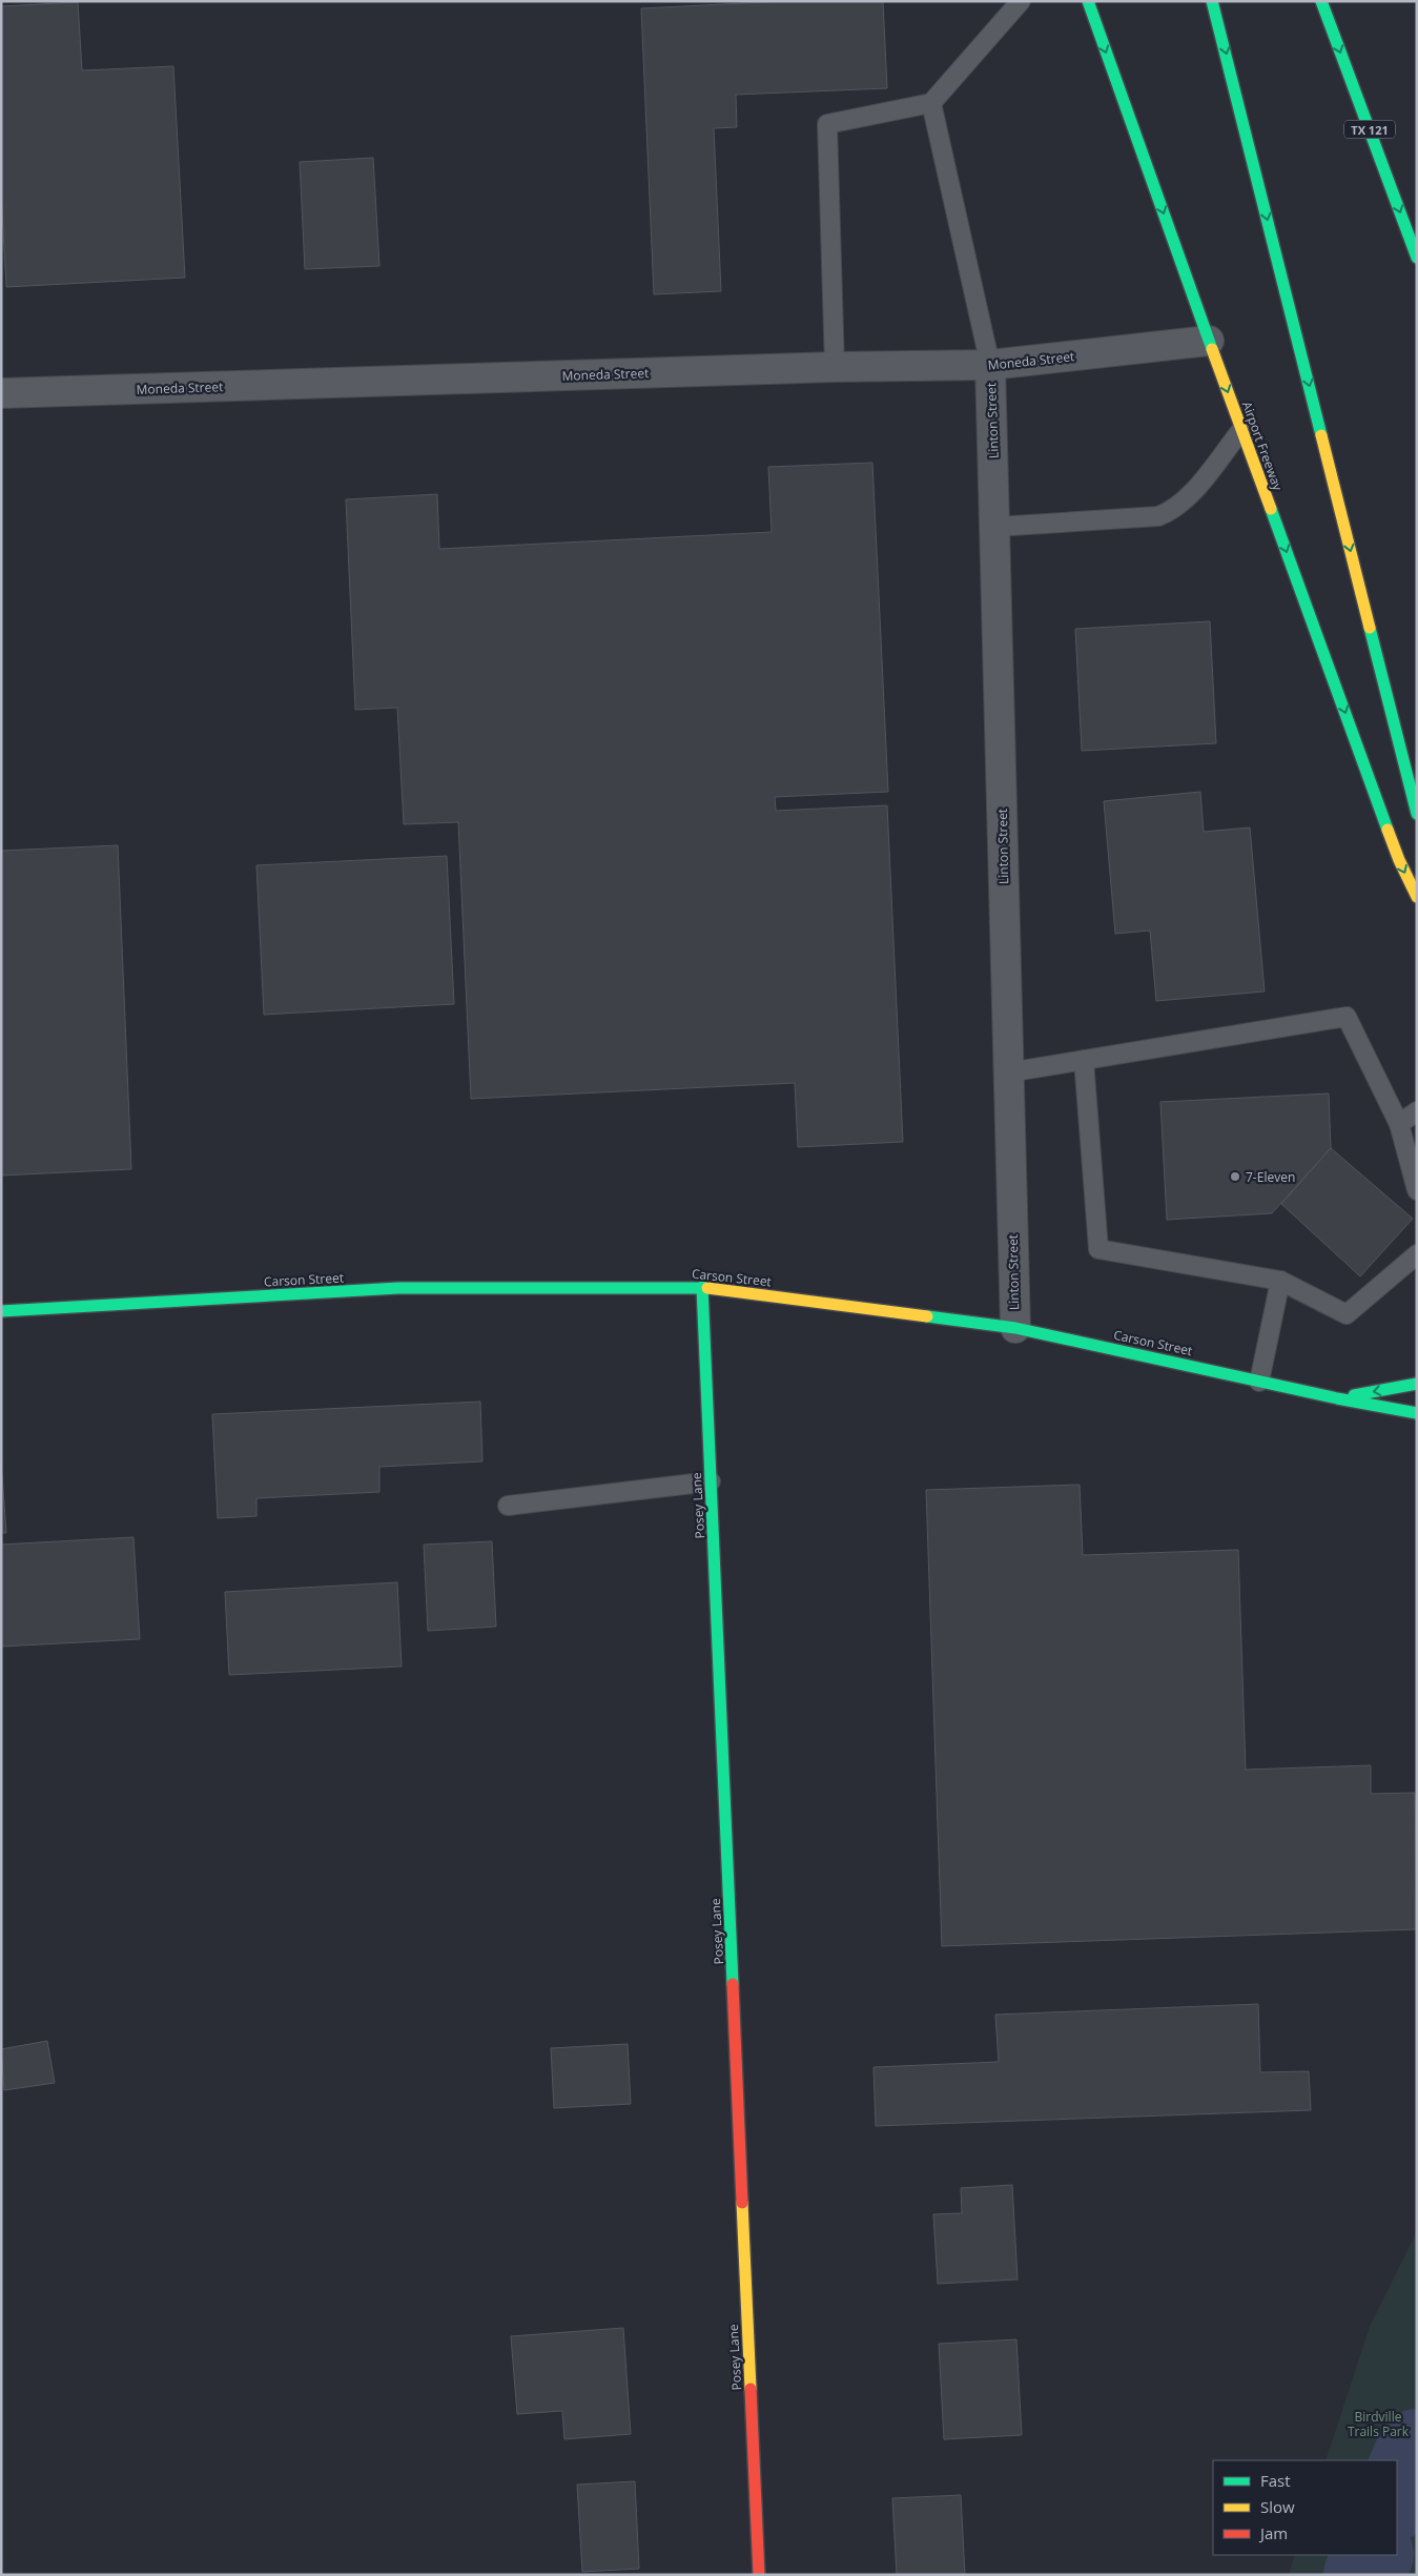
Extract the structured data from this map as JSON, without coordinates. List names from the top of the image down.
{
  "streets": {
    "main road": [
      "TX 121",
      "Airport Freeway",
      "Carson Street",
      "Posey Lane"
    ],
    "street": ["Moneda Street", "Linton Street"]
  },
  "crossings": [
    ["Moneda Street", "Linton Street"],
    ["Moneda Street", "Airport Freeway"],
    ["Linton Street", "Carson Street"],
    ["Carson Street", "Posey Lane"]
  ],
  "parks": ["Birdville Trails Park"],
  "places": ["7-Eleven"],
  "legend": ["Fast", "Slow", "Jam"]
}
